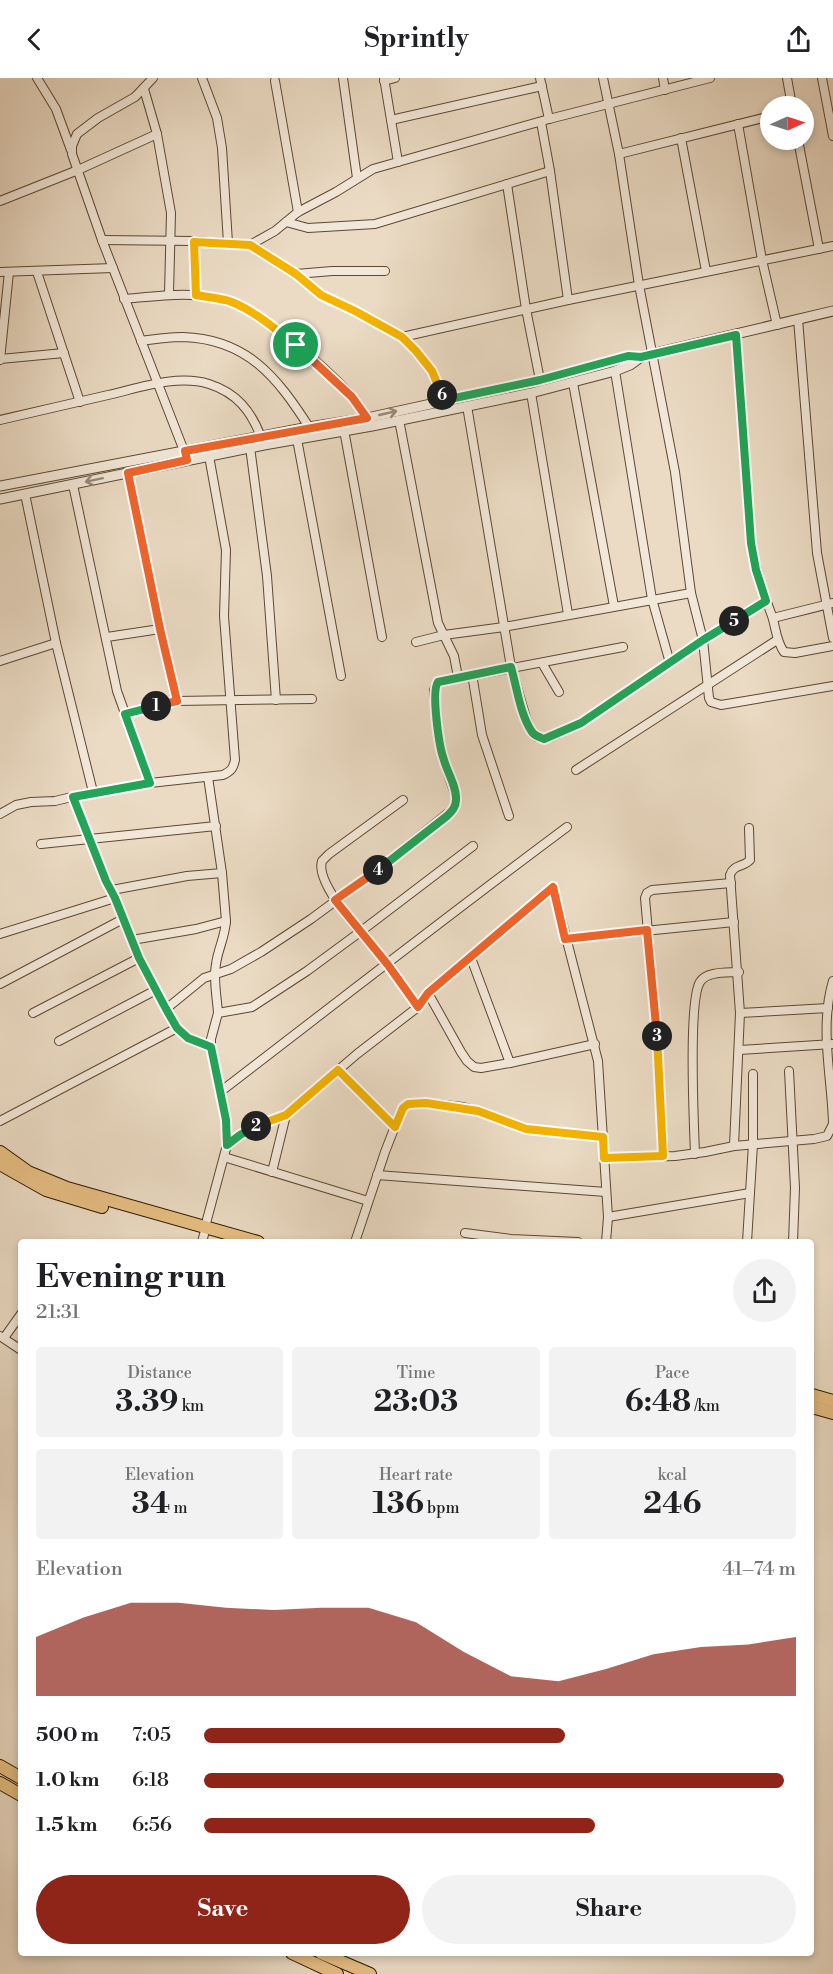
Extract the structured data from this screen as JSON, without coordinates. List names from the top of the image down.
{
  "north": "right",
  "page": {
    "header": "Sprintly",
    "pins": [
      "6",
      "5",
      "1",
      "4",
      "3",
      "2"
    ],
    "heading": ["Evening run", "21:31"],
    "stats": [
      ["Distance", "3.39 km"],
      ["Time", "23:03"],
      ["Pace", "6:48 /km"],
      ["Elevation", "34 m"],
      ["Heart rate", "136 bpm"],
      ["kcal", "246"]
    ],
    "chart": ["Elevation", "41–74 m"],
    "list": [
      {
        "name": "500 m",
        "note": "7:05"
      },
      {
        "name": "1.0 km",
        "note": "6:18"
      },
      {
        "name": "1.5 km",
        "note": "6:56"
      }
    ],
    "buttons": ["Save", "Share"]
  }
}
